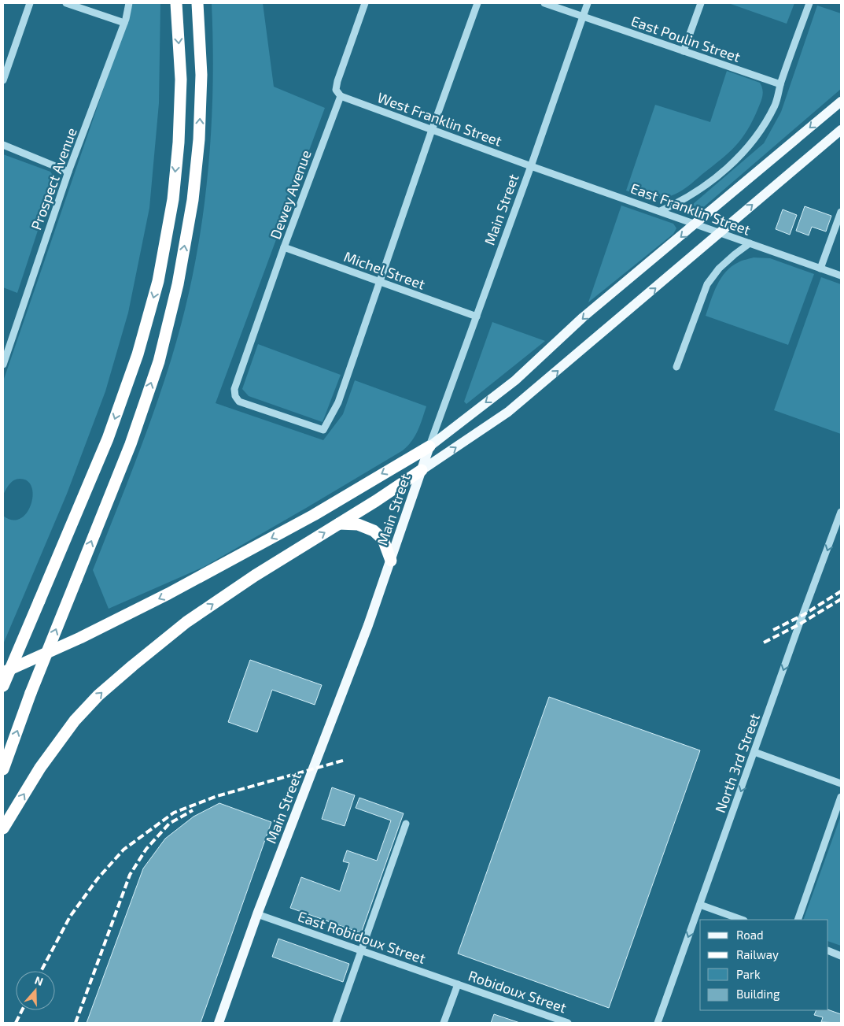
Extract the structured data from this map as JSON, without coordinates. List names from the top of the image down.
{
  "streets": {
    "main road": ["Main Street"],
    "street": [
      "East Poulin Street",
      "West Franklin Street",
      "Prospect Avenue",
      "Dewey Avenue",
      "East Franklin Street",
      "Michel Street",
      "North 3rd Street",
      "East Robidoux Street",
      "Robidoux Street"
    ]
  },
  "crossings": [
    ["East Poulin Street", "Main Street"],
    ["West Franklin Street", "Dewey Avenue"],
    ["West Franklin Street", "East Franklin Street"],
    ["West Franklin Street", "Main Street"],
    ["Dewey Avenue", "Michel Street"],
    ["East Franklin Street", "Main Street"],
    ["Main Street", "Michel Street"],
    ["Main Street", "East Robidoux Street"],
    ["East Robidoux Street", "Robidoux Street"]
  ],
  "one_way": ["North 3rd Street"],
  "legend": [
    "Road",
    "Railway",
    "Park",
    "Building"
  ],
  "north": "top"
}
